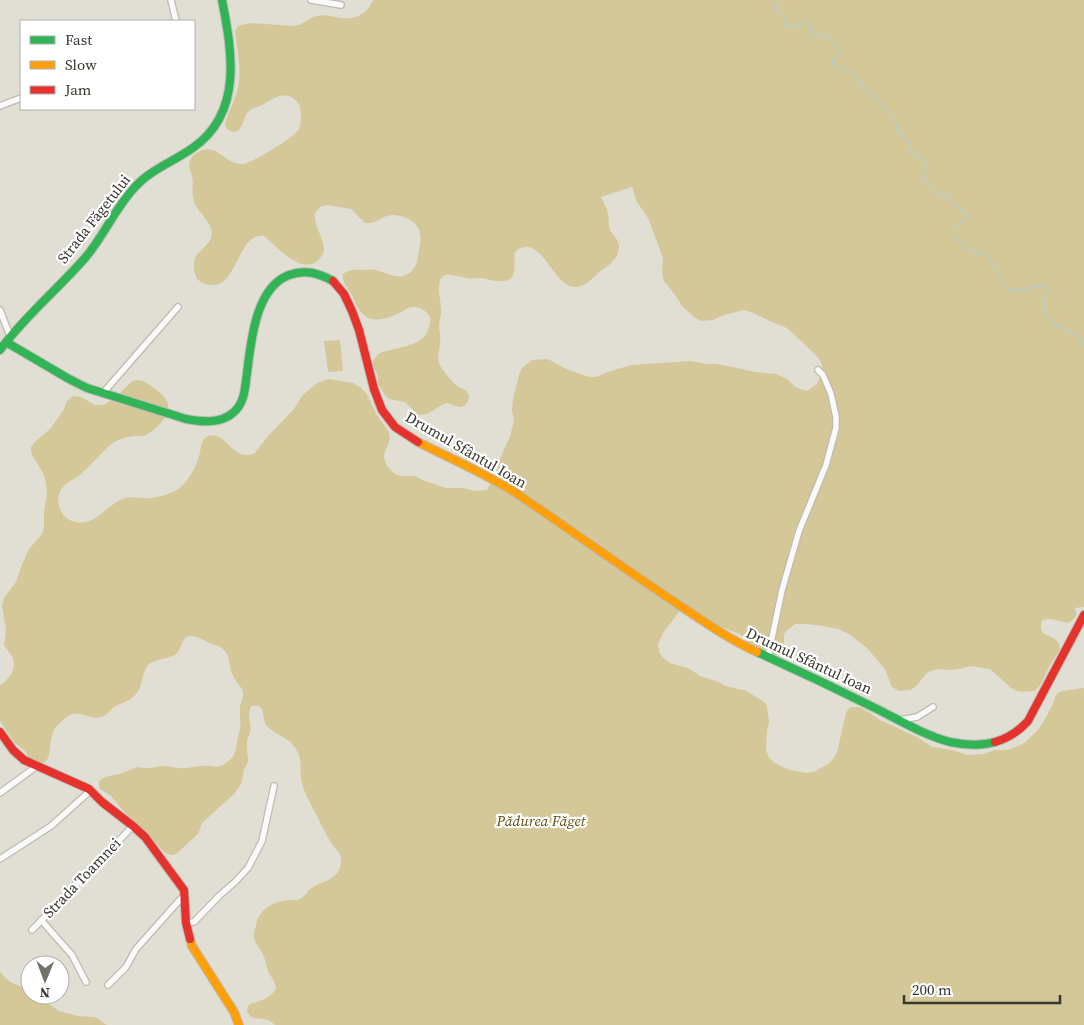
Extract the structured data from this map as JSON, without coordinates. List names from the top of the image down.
{
  "streets": {
    "main road": ["Strada Făgetului", "Drumul Sfântul Ioan"],
    "street": ["Strada Toamnei"]
  },
  "crossings": [
    ["Strada Făgetului", "Drumul Sfântul Ioan"]
  ],
  "parks": ["Pădurea Făget"],
  "legend": ["Fast", "Slow", "Jam"],
  "scale_bar": "200 m",
  "north": "bottom"
}
